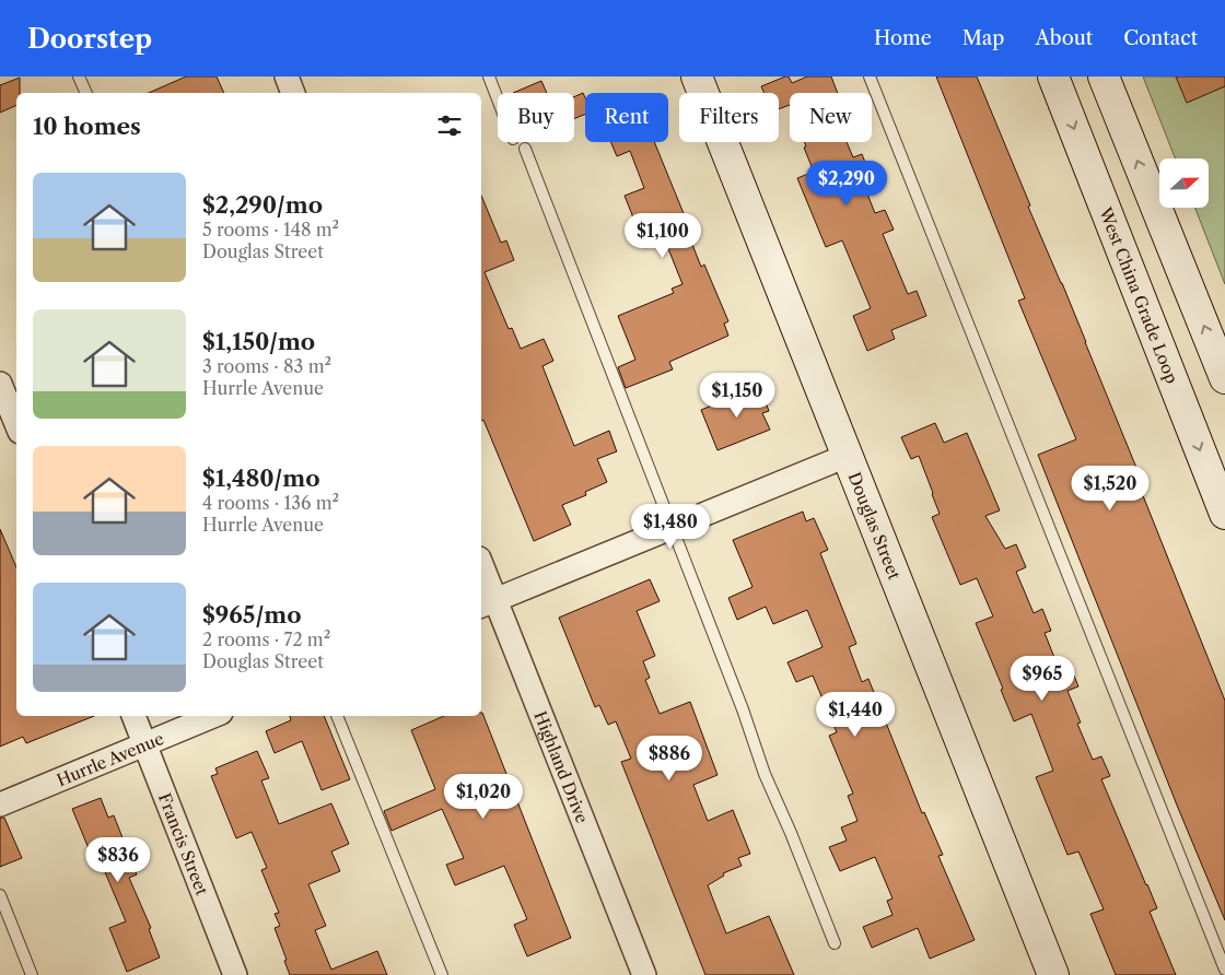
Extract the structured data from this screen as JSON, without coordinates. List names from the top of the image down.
{
  "streets": {
    "street": [
      "West China Grade Loop",
      "Douglas Street",
      "Hurrle Avenue",
      "Highland Drive",
      "Francis Street"
    ]
  },
  "crossings": [
    ["Hurrle Avenue", "Francis Street"]
  ],
  "north": "right",
  "page": {
    "header": "Doorstep",
    "nav": [
      "Home",
      "Map",
      "About",
      "Contact"
    ],
    "chip": [
      "Buy",
      "Rent",
      "Filters",
      "New"
    ],
    "heading": "10 homes",
    "list": [
      {
        "name": "$2,290/mo",
        "note": "5 rooms · 148 m² · Douglas Street"
      },
      {
        "name": "$1,150/mo",
        "note": "3 rooms · 83 m² · Hurrle Avenue"
      },
      {
        "name": "$1,480/mo",
        "note": "4 rooms · 136 m² · Hurrle Avenue"
      },
      {
        "name": "$965/mo",
        "note": "2 rooms · 72 m² · Douglas Street"
      }
    ],
    "price": [
      "$2,290",
      "$1,100",
      "$1,150",
      "$1,520",
      "$1,480",
      "$965",
      "$1,440",
      "$886",
      "$1,020",
      "$836"
    ]
  }
}
